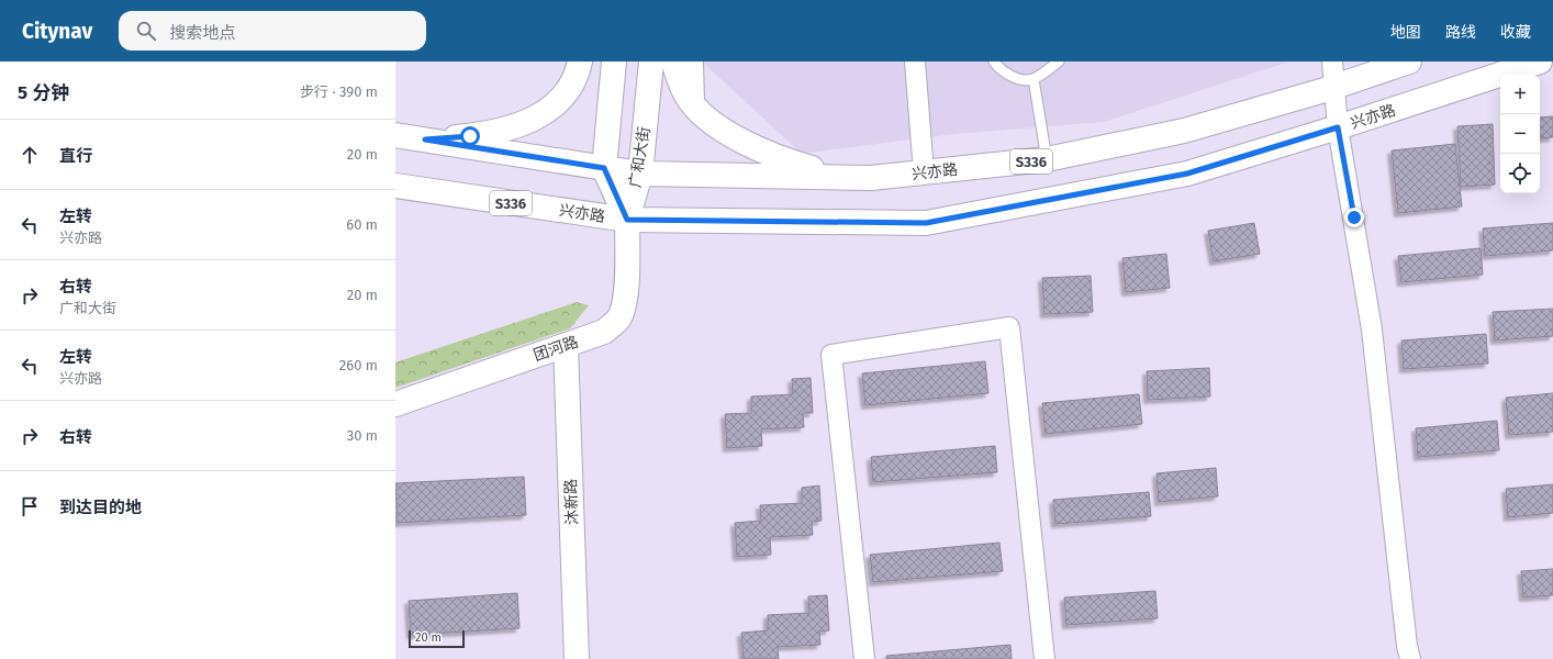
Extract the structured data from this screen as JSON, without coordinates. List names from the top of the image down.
{
  "streets": {
    "main road": [
      "兴亦路",
      "广和大街",
      "S336",
      "团河路",
      "沐新路"
    ]
  },
  "crossings": [
    ["兴亦路", "广和大街"],
    ["兴亦路", "团河路"],
    ["广和大街", "团河路"],
    ["团河路", "沐新路"]
  ],
  "scale_bar": "20 m",
  "page": {
    "header": "Citynav",
    "search": "搜索地点",
    "nav": ["地图", "路线", "收藏"],
    "heading": ["5 分钟", "步行 · 390 m"],
    "map_buttons": ["+", "−"],
    "list": [
      ["直行", "20 m"],
      ["左转", "兴亦路", "60 m"],
      ["右转", "广和大街", "20 m"],
      ["左转", "兴亦路", "260 m"],
      ["右转", "30 m"],
      "到达目的地"
    ],
    "scale": "20 m"
  }
}
